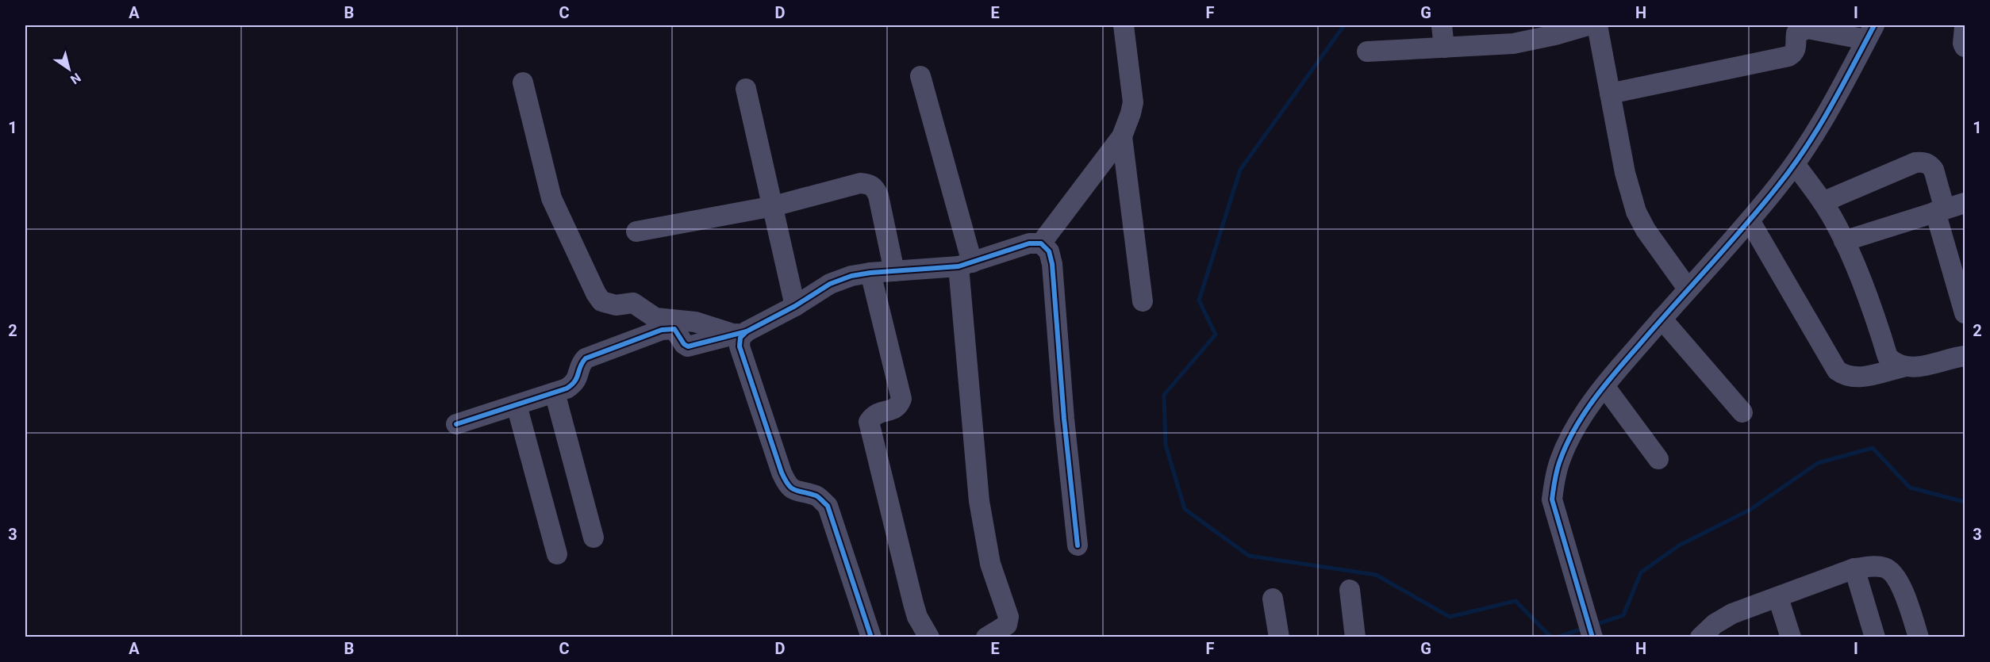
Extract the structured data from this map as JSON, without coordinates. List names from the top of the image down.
{
  "north": "bottom right",
  "grid": {
    "columns": [
      "A",
      "B",
      "C",
      "D",
      "E",
      "F",
      "G",
      "H",
      "I"
    ],
    "rows": ["1", "2", "3"]
  }
}
